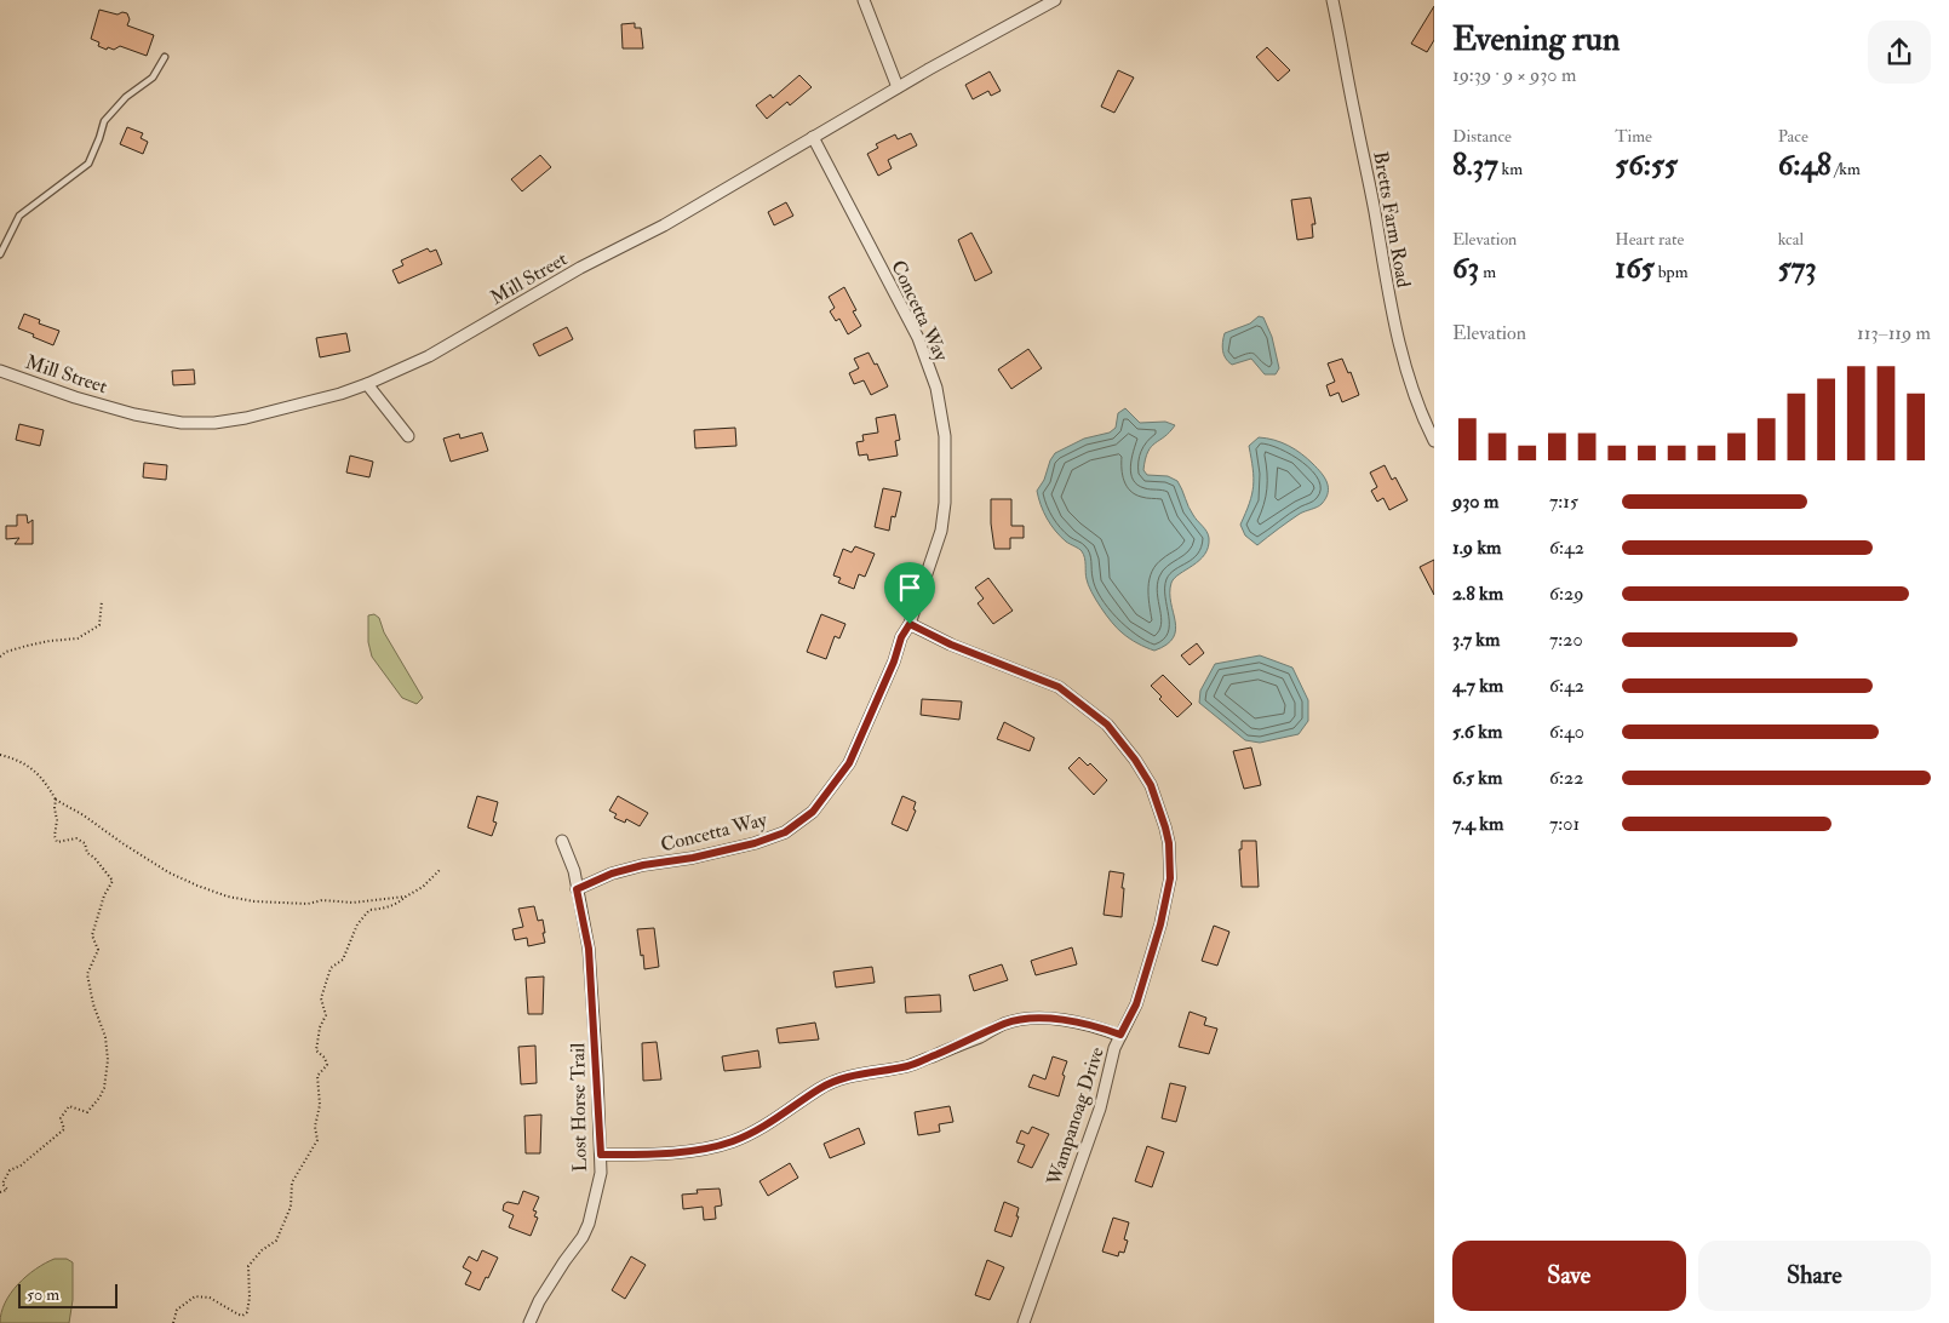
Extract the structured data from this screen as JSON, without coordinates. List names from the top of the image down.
{
  "streets": {
    "street": [
      "Bretts Farm Road",
      "Mill Street",
      "Concetta Way",
      "Lost Horse Trail",
      "Wampanoag Drive"
    ]
  },
  "crossings": [
    ["Mill Street", "Concetta Way"],
    ["Concetta Way", "Lost Horse Trail"],
    ["Concetta Way", "Wampanoag Drive"]
  ],
  "scale_bar": "50 m",
  "page": {
    "heading": ["Evening run", "19:39 · 9 × 930 m"],
    "stats": [
      ["Distance", "8.37 km"],
      ["Time", "56:55"],
      ["Pace", "6:48 /km"],
      ["Elevation", "63 m"],
      ["Heart rate", "165 bpm"],
      ["kcal", "573"]
    ],
    "chart": ["Elevation", "113–119 m"],
    "list": [
      {
        "name": "930 m",
        "note": "7:15"
      },
      {
        "name": "1.9 km",
        "note": "6:42"
      },
      {
        "name": "2.8 km",
        "note": "6:29"
      },
      {
        "name": "3.7 km",
        "note": "7:20"
      },
      {
        "name": "4.7 km",
        "note": "6:42"
      },
      {
        "name": "5.6 km",
        "note": "6:40"
      },
      {
        "name": "6.5 km",
        "note": "6:22"
      },
      {
        "name": "7.4 km",
        "note": "7:01"
      }
    ],
    "buttons": ["Save", "Share"],
    "scale": "50 m"
  }
}
